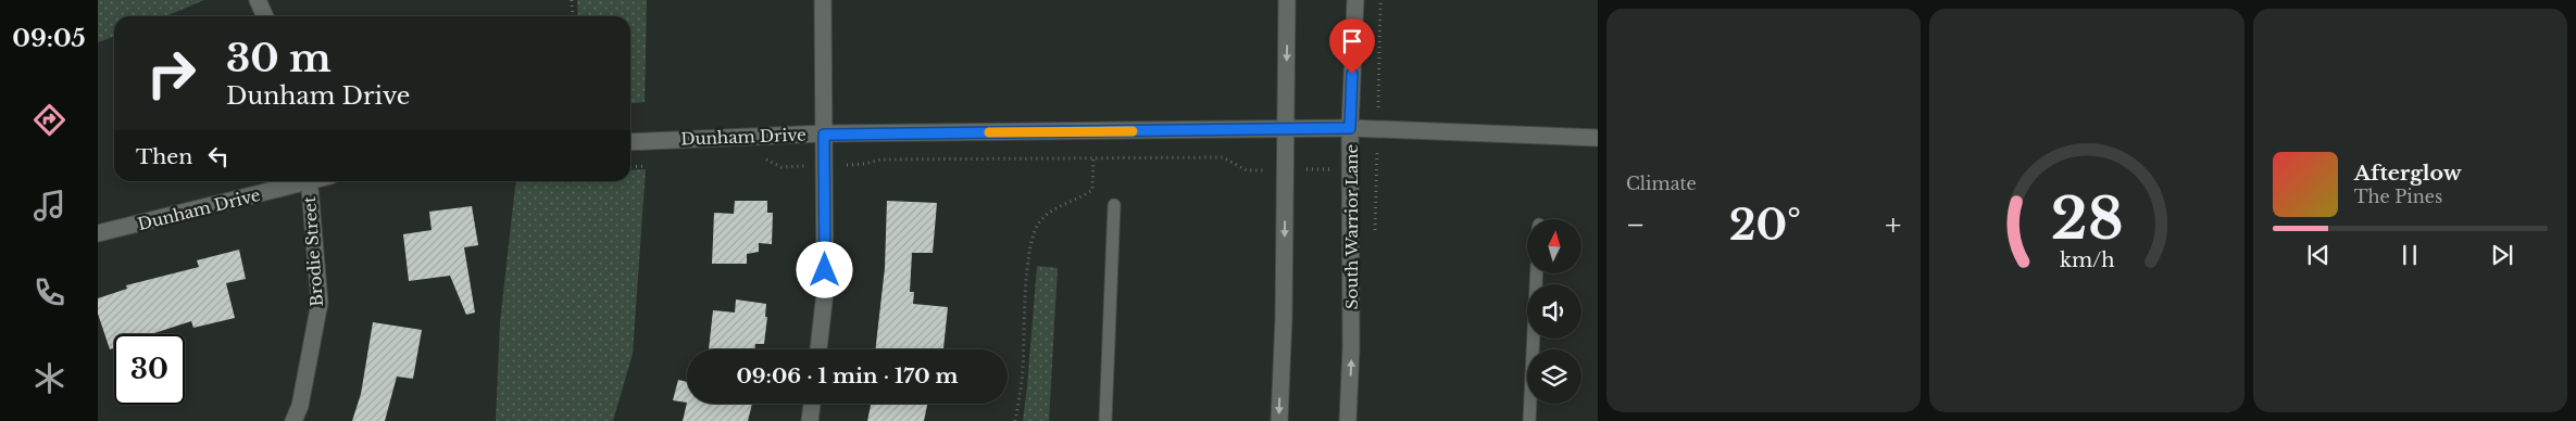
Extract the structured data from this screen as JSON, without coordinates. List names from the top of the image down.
{
  "streets": {
    "street": ["Dunham Drive", "South Warrior Lane", "Brodie Street"]
  },
  "crossings": [
    ["Dunham Drive", "South Warrior Lane"]
  ],
  "north": "top",
  "page": {
    "tabs": "09:05",
    "tile": "Climate",
    "turn": ["30 m", "Dunham Drive"],
    "then": "Then",
    "song": ["Afterglow", "The Pines"],
    "heat": ["−", "20°", "+"],
    "limit": "30",
    "trip": "09:06 · 1 min · 170 m",
    "gauge": ["28", "km/h"]
  }
}
